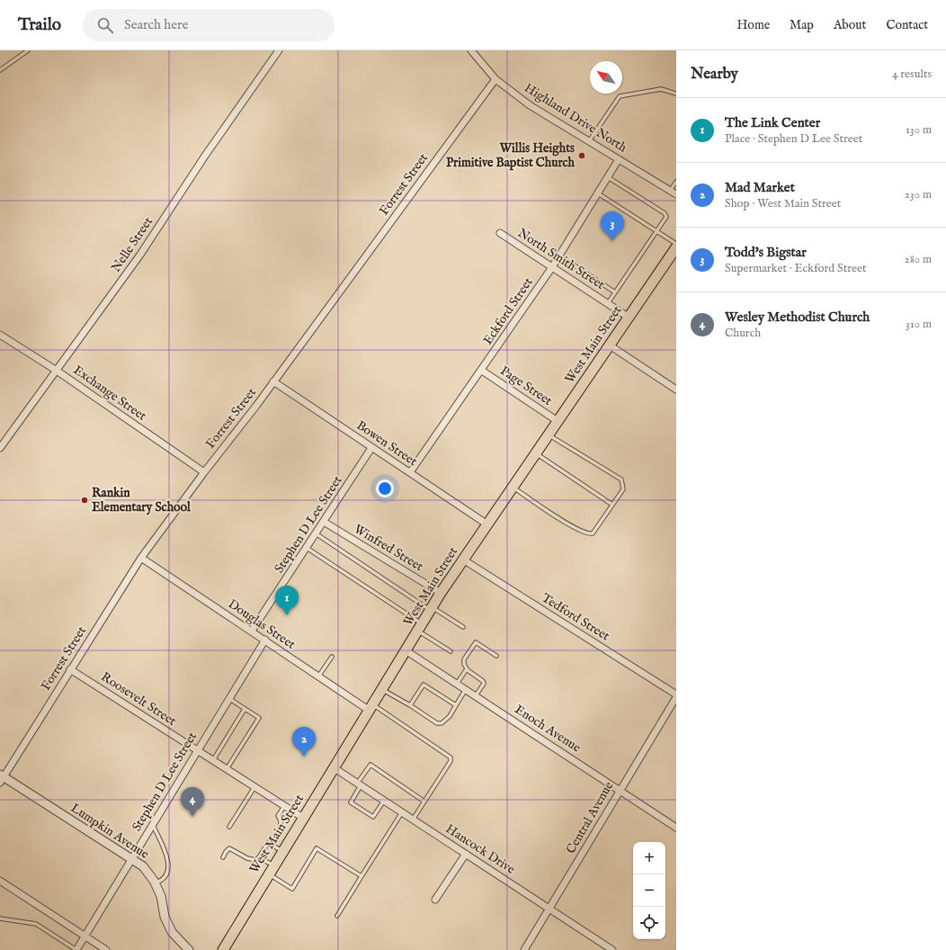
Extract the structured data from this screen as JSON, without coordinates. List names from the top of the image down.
{
  "streets": {
    "main road": ["West Main Street"],
    "street": [
      "Highland Drive North",
      "Forrest Street",
      "Nelle Street",
      "North Smith Street",
      "Eckford Street",
      "Page Street",
      "Exchange Street",
      "Bowen Street",
      "Stephen D Lee Street",
      "Winfred Street",
      "Tedford Street",
      "Douglas Street",
      "Roosevelt Street",
      "Enoch Avenue",
      "Central Avenue",
      "Lumpkin Avenue",
      "Hancock Drive"
    ]
  },
  "crossings": [
    ["Highland Drive North", "Forrest Street"],
    ["Highland Drive North", "Eckford Street"],
    ["Forrest Street", "Exchange Street"],
    ["Forrest Street", "Bowen Street"],
    ["Forrest Street", "Douglas Street"],
    ["Forrest Street", "Roosevelt Street"],
    ["Forrest Street", "Lumpkin Avenue"],
    ["Nelle Street", "Exchange Street"],
    ["North Smith Street", "Eckford Street"],
    ["North Smith Street", "West Main Street"],
    ["Eckford Street", "Page Street"],
    ["Eckford Street", "Bowen Street"],
    ["West Main Street", "Page Street"],
    ["West Main Street", "Bowen Street"],
    ["West Main Street", "Winfred Street"],
    ["West Main Street", "Tedford Street"],
    ["West Main Street", "Douglas Street"],
    ["West Main Street", "Roosevelt Street"],
    ["West Main Street", "Enoch Avenue"],
    ["West Main Street", "Hancock Drive"],
    ["Bowen Street", "Stephen D Lee Street"],
    ["Stephen D Lee Street", "Winfred Street"],
    ["Stephen D Lee Street", "Douglas Street"],
    ["Stephen D Lee Street", "Roosevelt Street"],
    ["Stephen D Lee Street", "Lumpkin Avenue"],
    ["Tedford Street", "Central Avenue"],
    ["Enoch Avenue", "Central Avenue"],
    ["Central Avenue", "Hancock Drive"]
  ],
  "places": ["Willis Heights Primitive Baptist Church", "Rankin Elementary School"],
  "north": "top left",
  "page": {
    "header": "Trailo",
    "search": "Search here",
    "nav": [
      "Home",
      "Map",
      "About",
      "Contact"
    ],
    "heading": ["Nearby", "4 results"],
    "list": [
      {
        "mark": "1",
        "name": "The Link Center",
        "note": "Place · Stephen D Lee Street",
        "value": "130 m"
      },
      {
        "mark": "2",
        "name": "Mad Market",
        "note": "Shop · West Main Street",
        "value": "230 m"
      },
      {
        "mark": "3",
        "name": "Todd's Bigstar",
        "note": "Supermarket · Eckford Street",
        "value": "280 m"
      },
      {
        "mark": "4",
        "name": "Wesley Methodist Church",
        "note": "Church",
        "value": "310 m"
      }
    ],
    "pins": [
      "3",
      "1",
      "2",
      "4"
    ],
    "map_buttons": ["+", "−"]
  }
}
